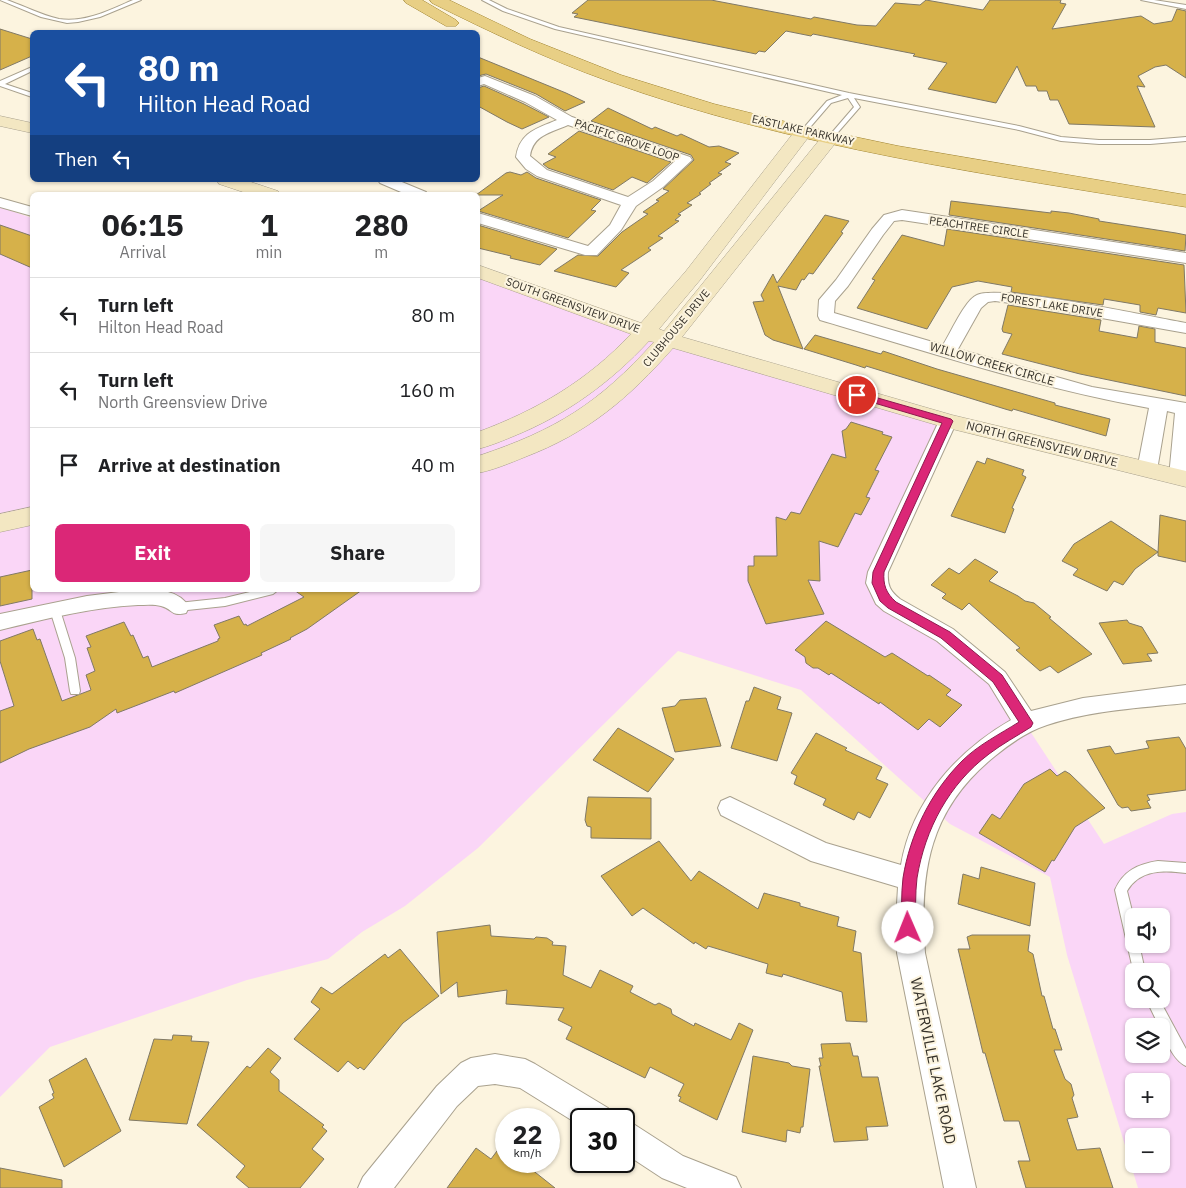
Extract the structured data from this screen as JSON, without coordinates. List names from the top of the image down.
{
  "streets": {
    "main road": ["EASTLAKE PARKWAY"],
    "street": [
      "PACIFIC GROVE LOOP",
      "PEACHTREE CIRCLE",
      "SOUTH GREENSVIEW DRIVE",
      "FOREST LAKE DRIVE",
      "CLUBHOUSE DRIVE",
      "WILLOW CREEK CIRCLE",
      "NORTH GREENSVIEW DRIVE",
      "WATERVILLE LAKE ROAD"
    ]
  },
  "crossings": [
    ["EASTLAKE PARKWAY", "CLUBHOUSE DRIVE"],
    ["PEACHTREE CIRCLE", "WILLOW CREEK CIRCLE"],
    ["SOUTH GREENSVIEW DRIVE", "CLUBHOUSE DRIVE"],
    ["SOUTH GREENSVIEW DRIVE", "NORTH GREENSVIEW DRIVE"],
    ["FOREST LAKE DRIVE", "WILLOW CREEK CIRCLE"],
    ["CLUBHOUSE DRIVE", "NORTH GREENSVIEW DRIVE"],
    ["WILLOW CREEK CIRCLE", "NORTH GREENSVIEW DRIVE"]
  ],
  "page": {
    "turn": ["80 m", "Hilton Head Road"],
    "then": "Then",
    "eta": [
      "06:15",
      "Arrival",
      "1",
      "min",
      "280",
      "m"
    ],
    "list": [
      {
        "name": "Turn left",
        "note": "Hilton Head Road",
        "value": "80 m"
      },
      {
        "name": "Turn left",
        "note": "North Greensview Drive",
        "value": "160 m"
      },
      {
        "name": "Arrive at destination",
        "value": "40 m"
      }
    ],
    "buttons": ["Exit", "Share"],
    "map_buttons": ["+", "−"],
    "speed": "22 km/h",
    "limit": "30"
  }
}
